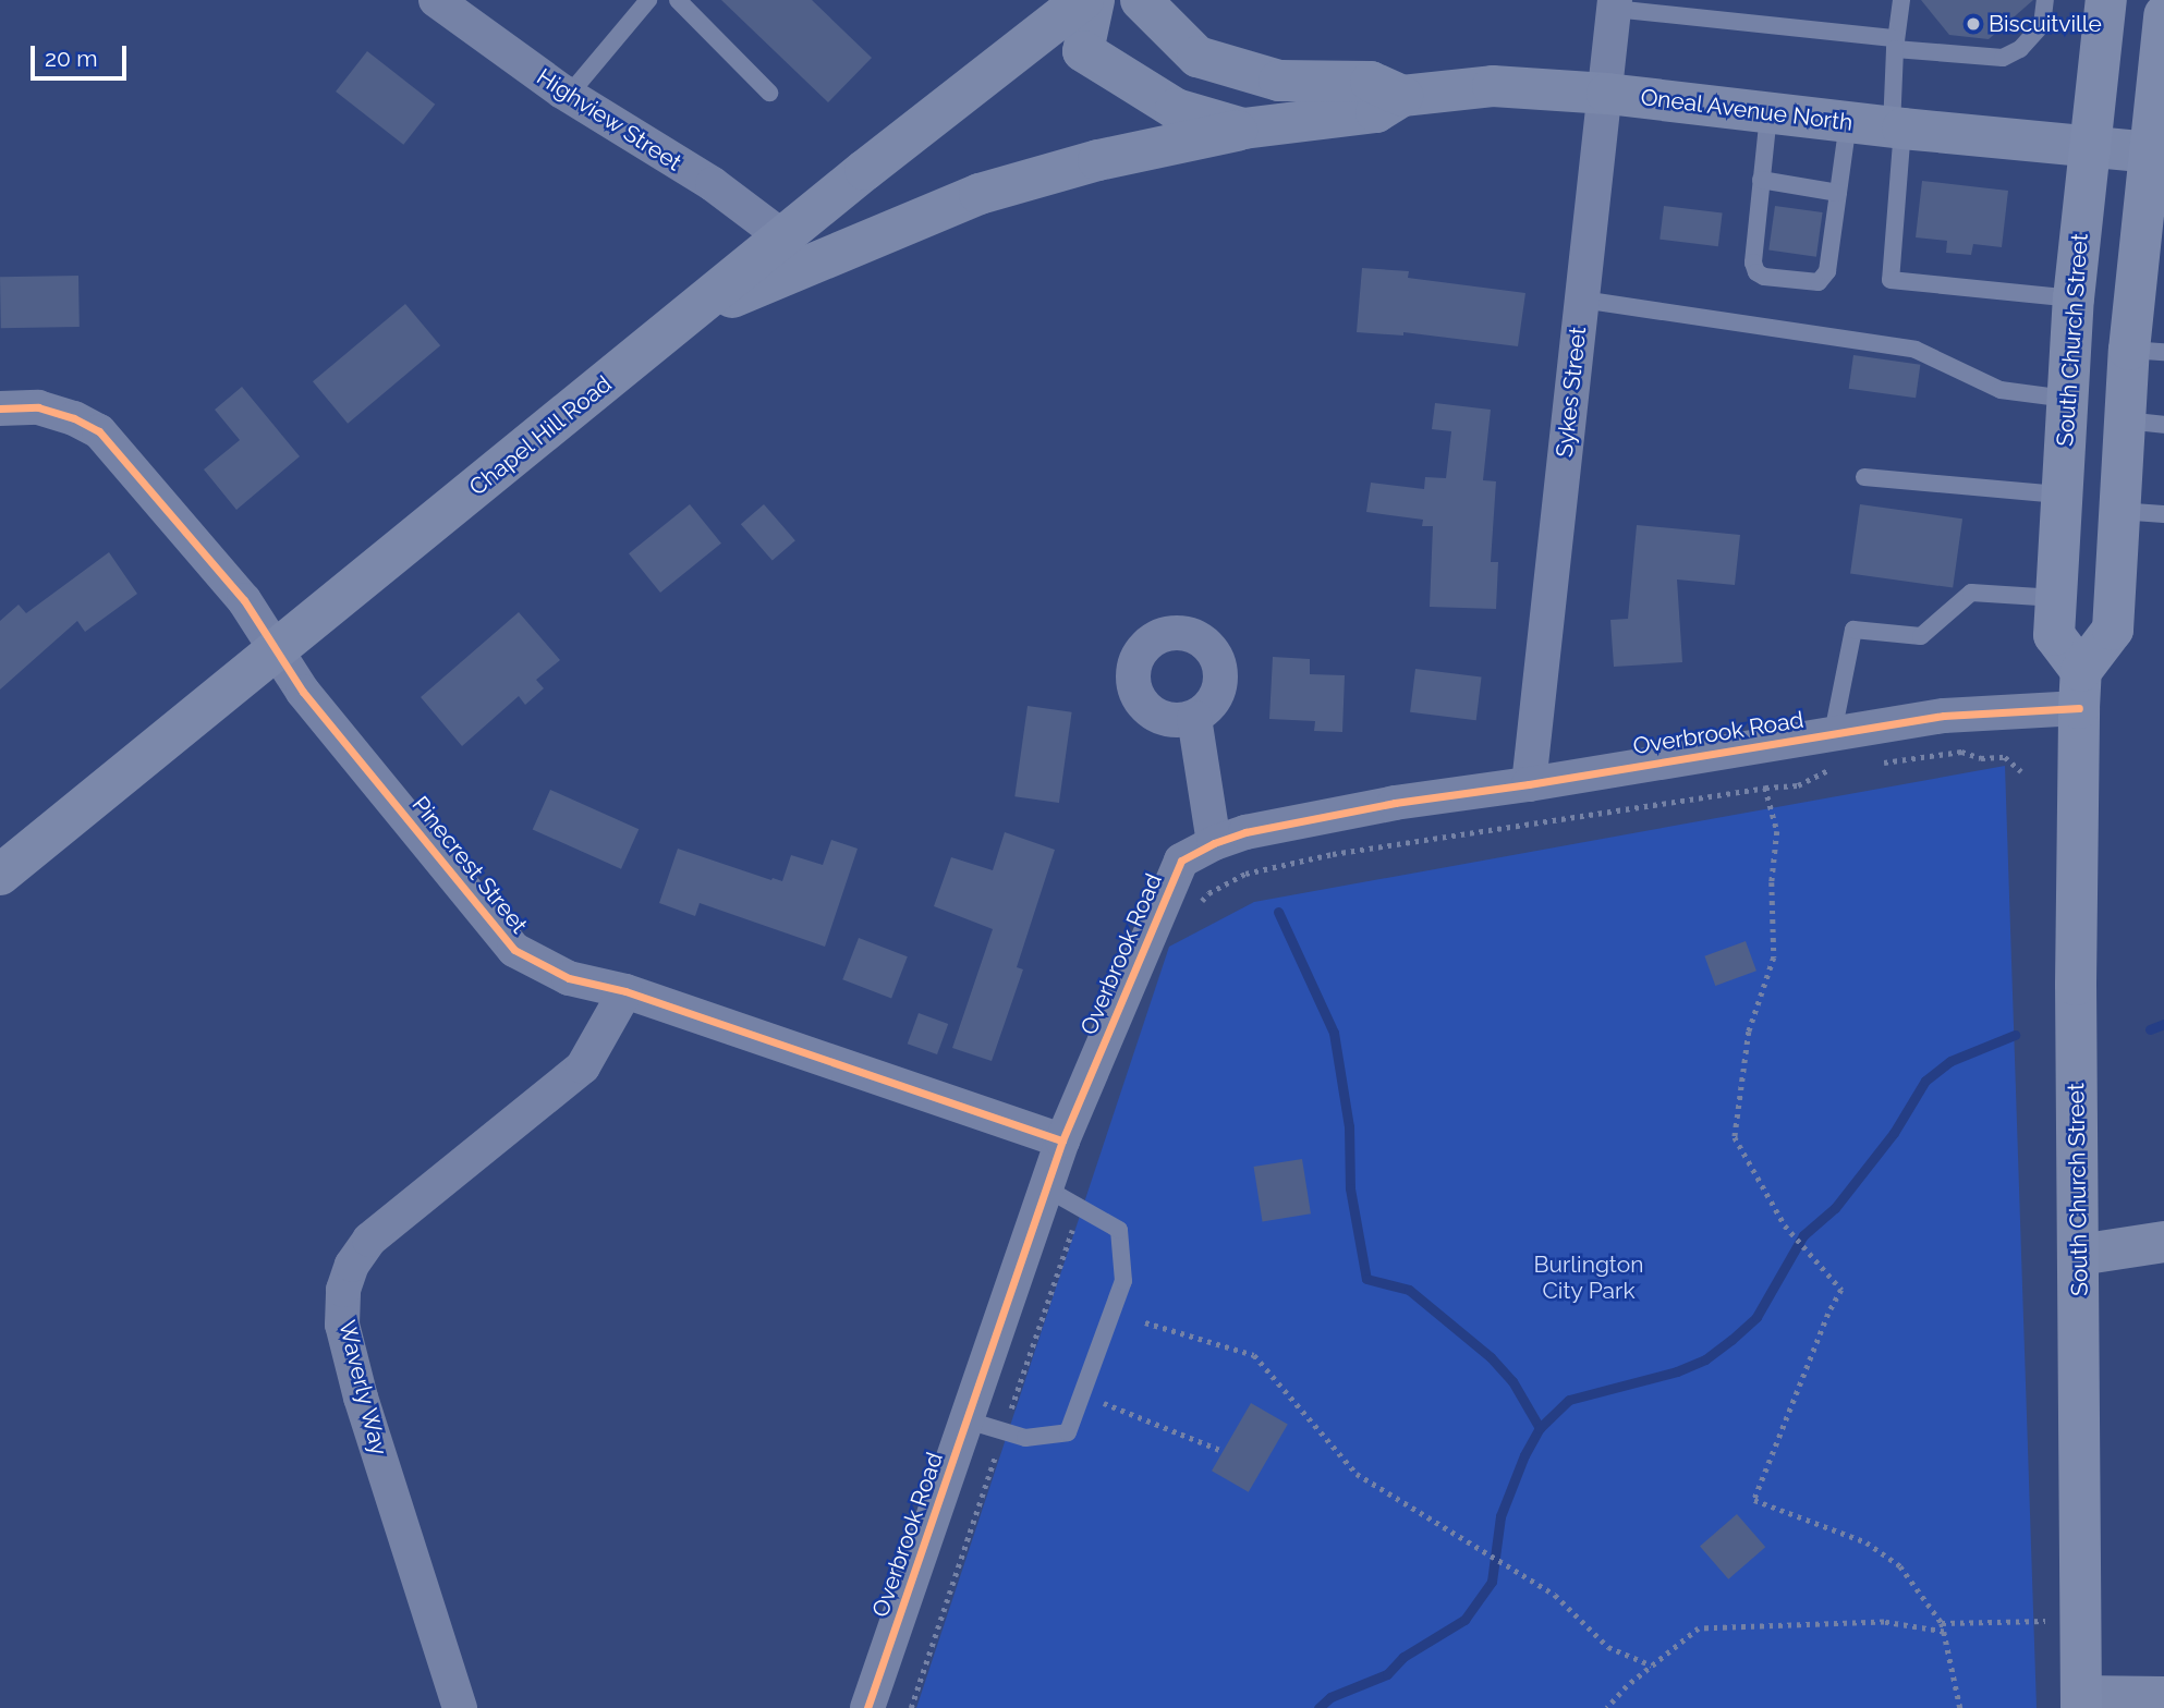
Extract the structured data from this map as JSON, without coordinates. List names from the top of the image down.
{
  "streets": {
    "main road": ["Oneal Avenue North", "South Church Street", "Chapel Hill Road"],
    "street": [
      "Highview Street",
      "Sykes Street",
      "Overbrook Road",
      "Pinecrest Street",
      "Waverly Way"
    ]
  },
  "crossings": [
    ["Oneal Avenue North", "South Church Street"],
    ["Oneal Avenue North", "Sykes Street"],
    ["Highview Street", "Chapel Hill Road"],
    ["South Church Street", "Overbrook Road"],
    ["Sykes Street", "Overbrook Road"],
    ["Chapel Hill Road", "Pinecrest Street"],
    ["Overbrook Road", "Pinecrest Street"],
    ["Pinecrest Street", "Waverly Way"]
  ],
  "parks": ["Burlington City Park"],
  "places": ["Biscuitville"],
  "scale_bar": "20 m"
}
